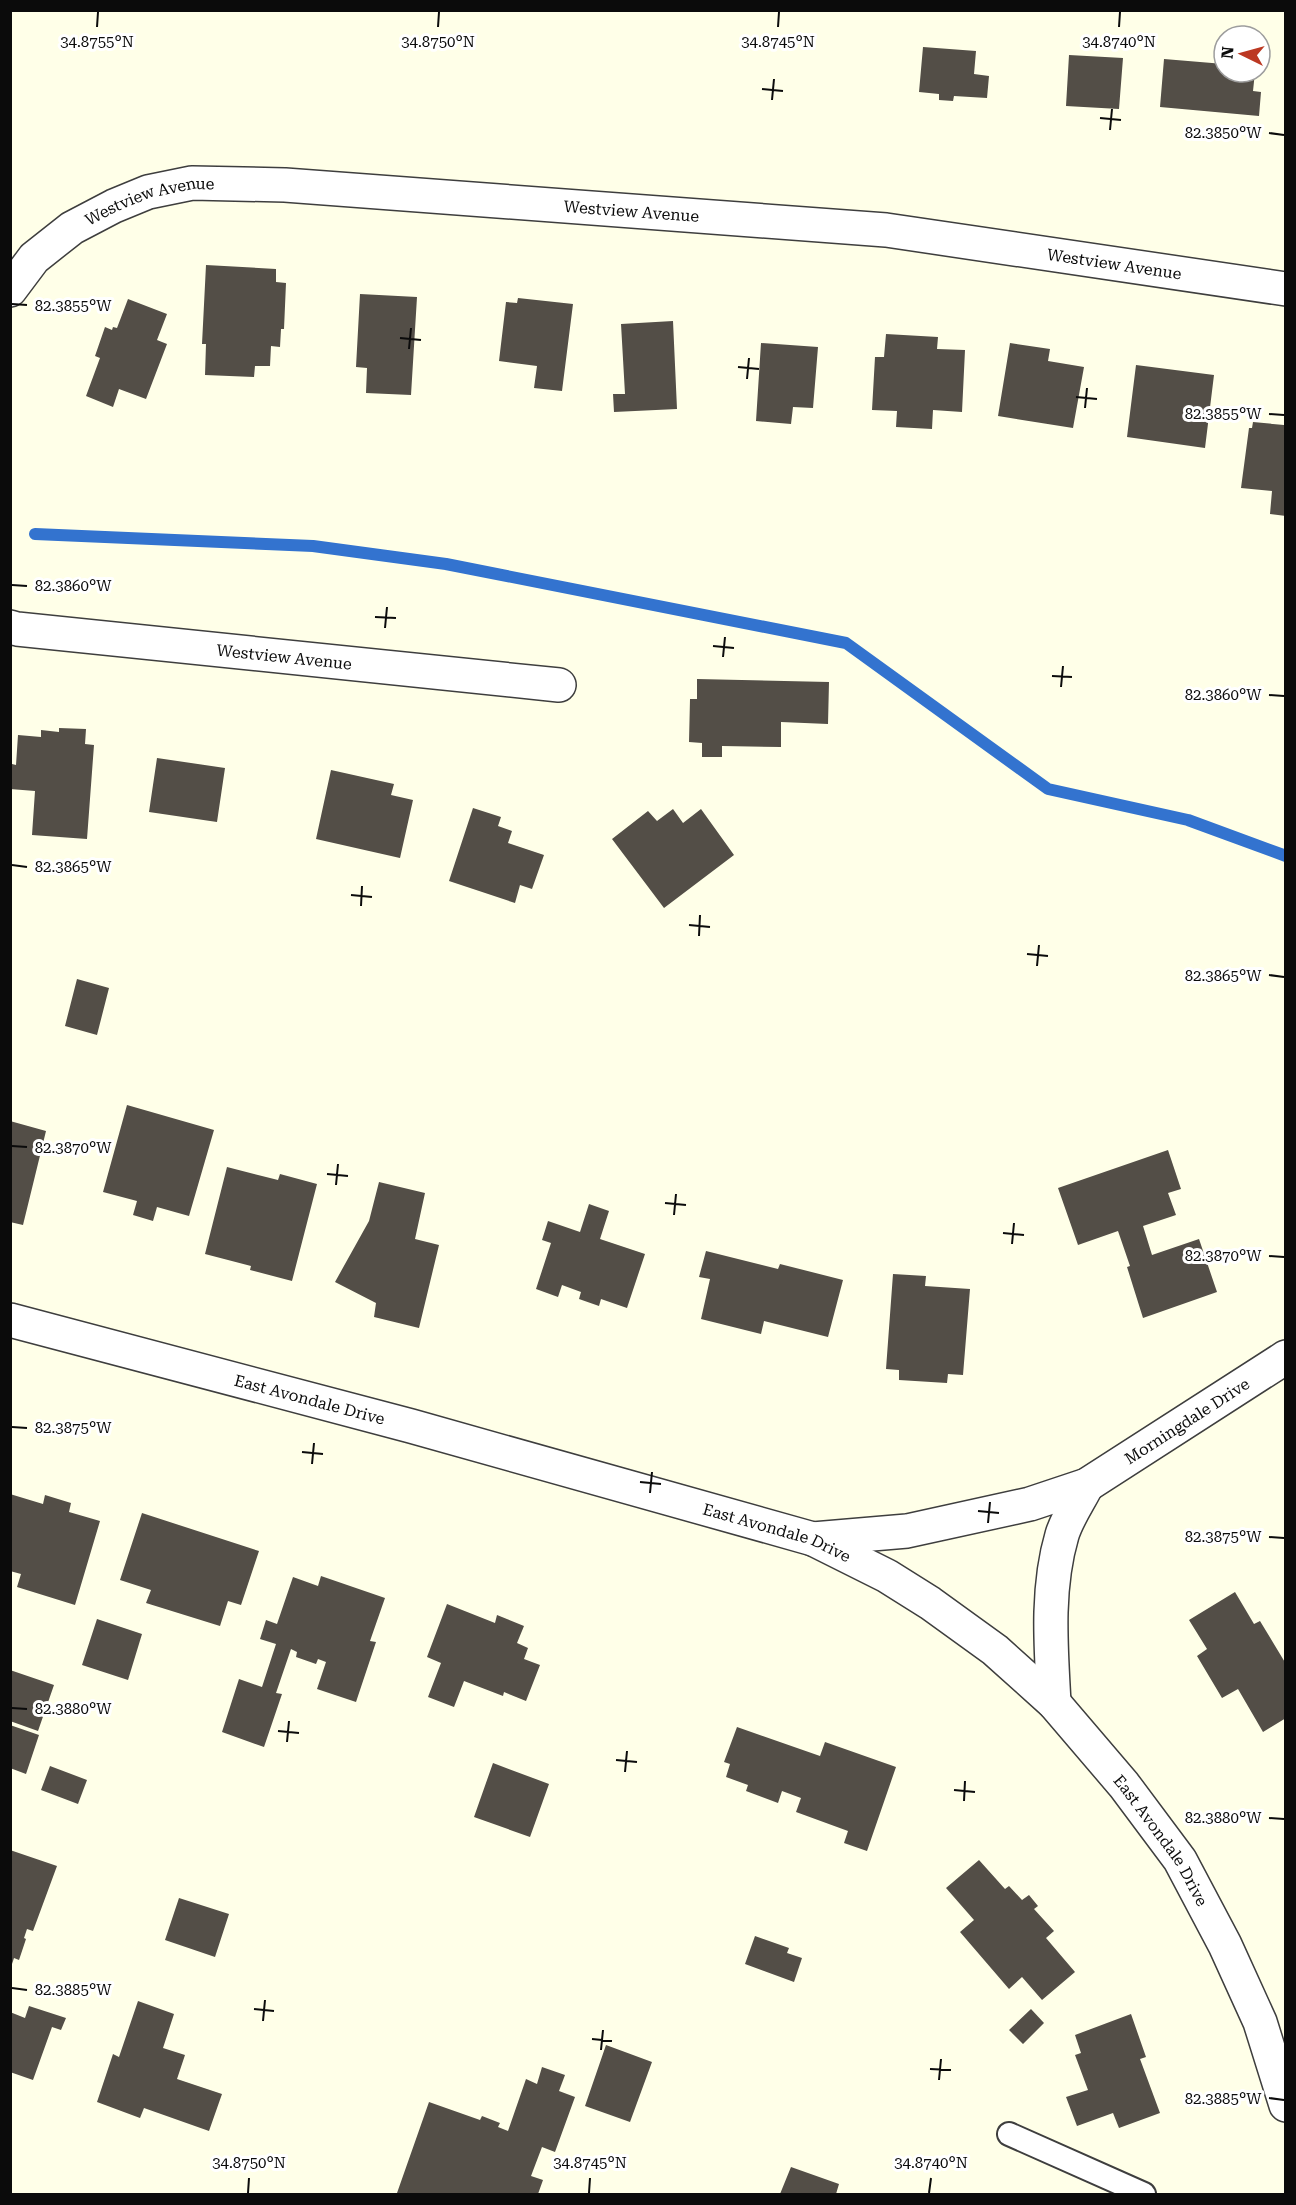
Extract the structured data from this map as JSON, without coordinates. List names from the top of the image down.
{
  "streets": {
    "street": ["Westview Avenue", "East Avondale Drive", "Morningdale Drive"]
  },
  "crossings": [
    ["East Avondale Drive", "Morningdale Drive"]
  ],
  "north": "left",
  "coordinates": [
    "34.8755°N",
    "34.8750°N",
    "34.8745°N",
    "34.8740°N",
    "82.3850°W",
    "82.3855°W",
    "82.3860°W",
    "82.3865°W",
    "82.3870°W",
    "82.3875°W",
    "82.3880°W",
    "82.3885°W"
  ]
}
